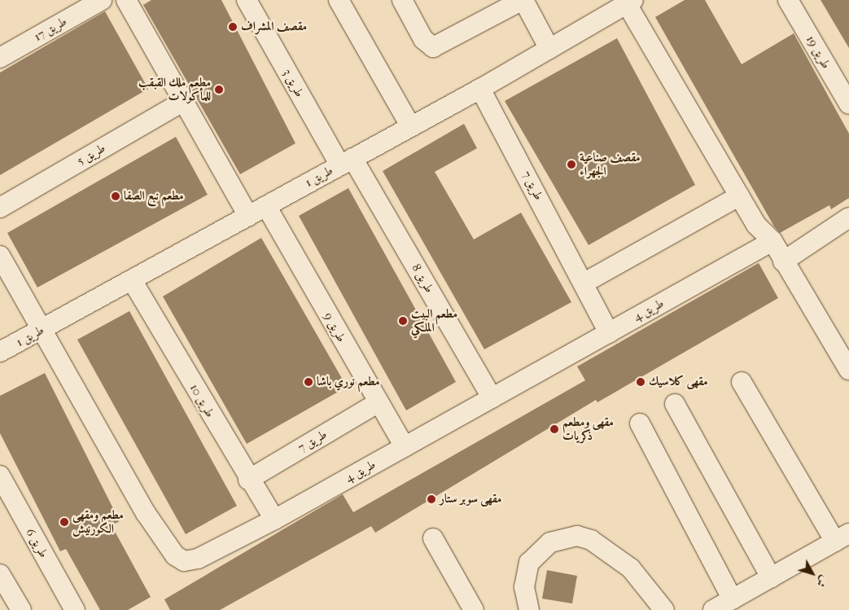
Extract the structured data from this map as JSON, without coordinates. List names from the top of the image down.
{
  "streets": {
    "street": [
      "طريق 17",
      "طريق 19",
      "طريق 3",
      "طريق 5",
      "طريق 1",
      "طريق 7",
      "طريق 8",
      "طريق 4",
      "طريق 9",
      "طريق 10",
      "طريق 6"
    ]
  },
  "crossings": [
    ["طريق 3", "طريق 1"],
    ["طريق 3", "طريق 8"],
    ["طريق 1", "طريق 7"],
    ["طريق 1", "طريق 8"],
    ["طريق 1", "طريق 4"],
    ["طريق 1", "طريق 9"],
    ["طريق 1", "طريق 10"],
    ["طريق 7", "طريق 4"],
    ["طريق 7", "طريق 9"],
    ["طريق 7", "طريق 10"],
    ["طريق 8", "طريق 4"],
    ["طريق 4", "طريق 9"],
    ["طريق 4", "طريق 10"]
  ],
  "places": [
    "مقصف المشراف",
    "مطعم ملك القبقب للمأكولات",
    "مقصف صناعية الجهراء",
    "مطعم نبع الصفا",
    "مطعم البيت الملكي",
    "مطعم نوري باشا",
    "مقهى كلاسيك",
    "مقهى ومطعم ذكريات",
    "مقهى سوبر ستار",
    "مطعم ومقهى الكورنيش"
  ],
  "north": "bottom right"
}
